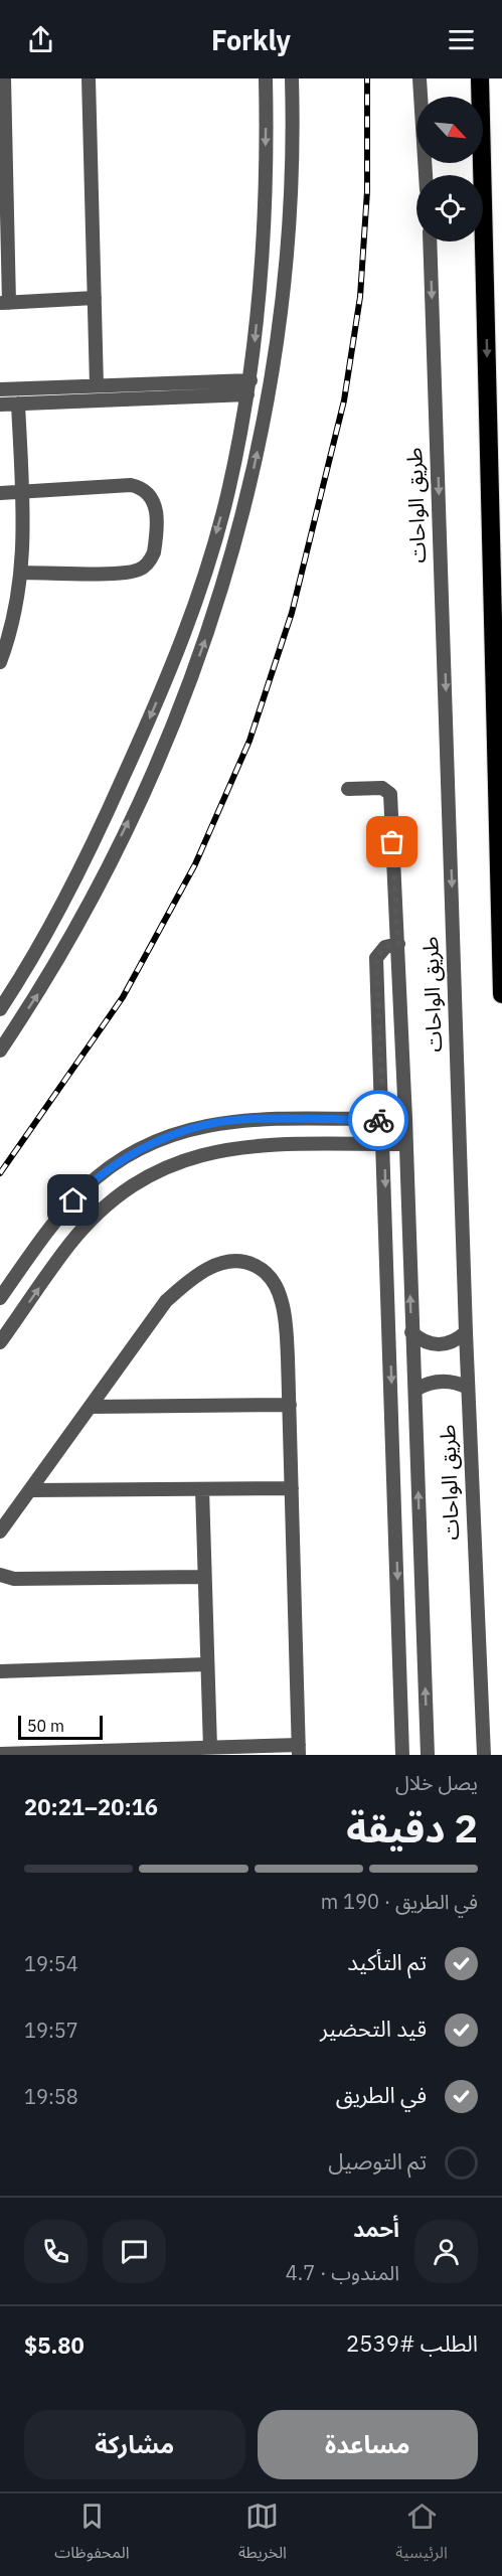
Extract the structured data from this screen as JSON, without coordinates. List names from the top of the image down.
{
  "streets": {
    "street": ["طريق الواحات"]
  },
  "scale_bar": "50 m",
  "north": "bottom right",
  "page": {
    "header": "Forkly",
    "scale": "50 m",
    "heading": ["2 دقيقة", "يصل خلال", "20:16–20:21"],
    "panel": [
      "أحمد",
      "المندوب · 4.7",
      "الطلب #2539",
      "$5.80"
    ],
    "bar": "في الطريق · 190 m",
    "list": [
      ["تم التأكيد", "19:54"],
      ["قيد التحضير", "19:57"],
      ["في الطريق", "19:58"],
      "تم التوصيل"
    ],
    "buttons": ["مساعدة", "مشاركة"],
    "tabs": ["الرئيسية", "الخريطة", "المحفوظات"]
  }
}
